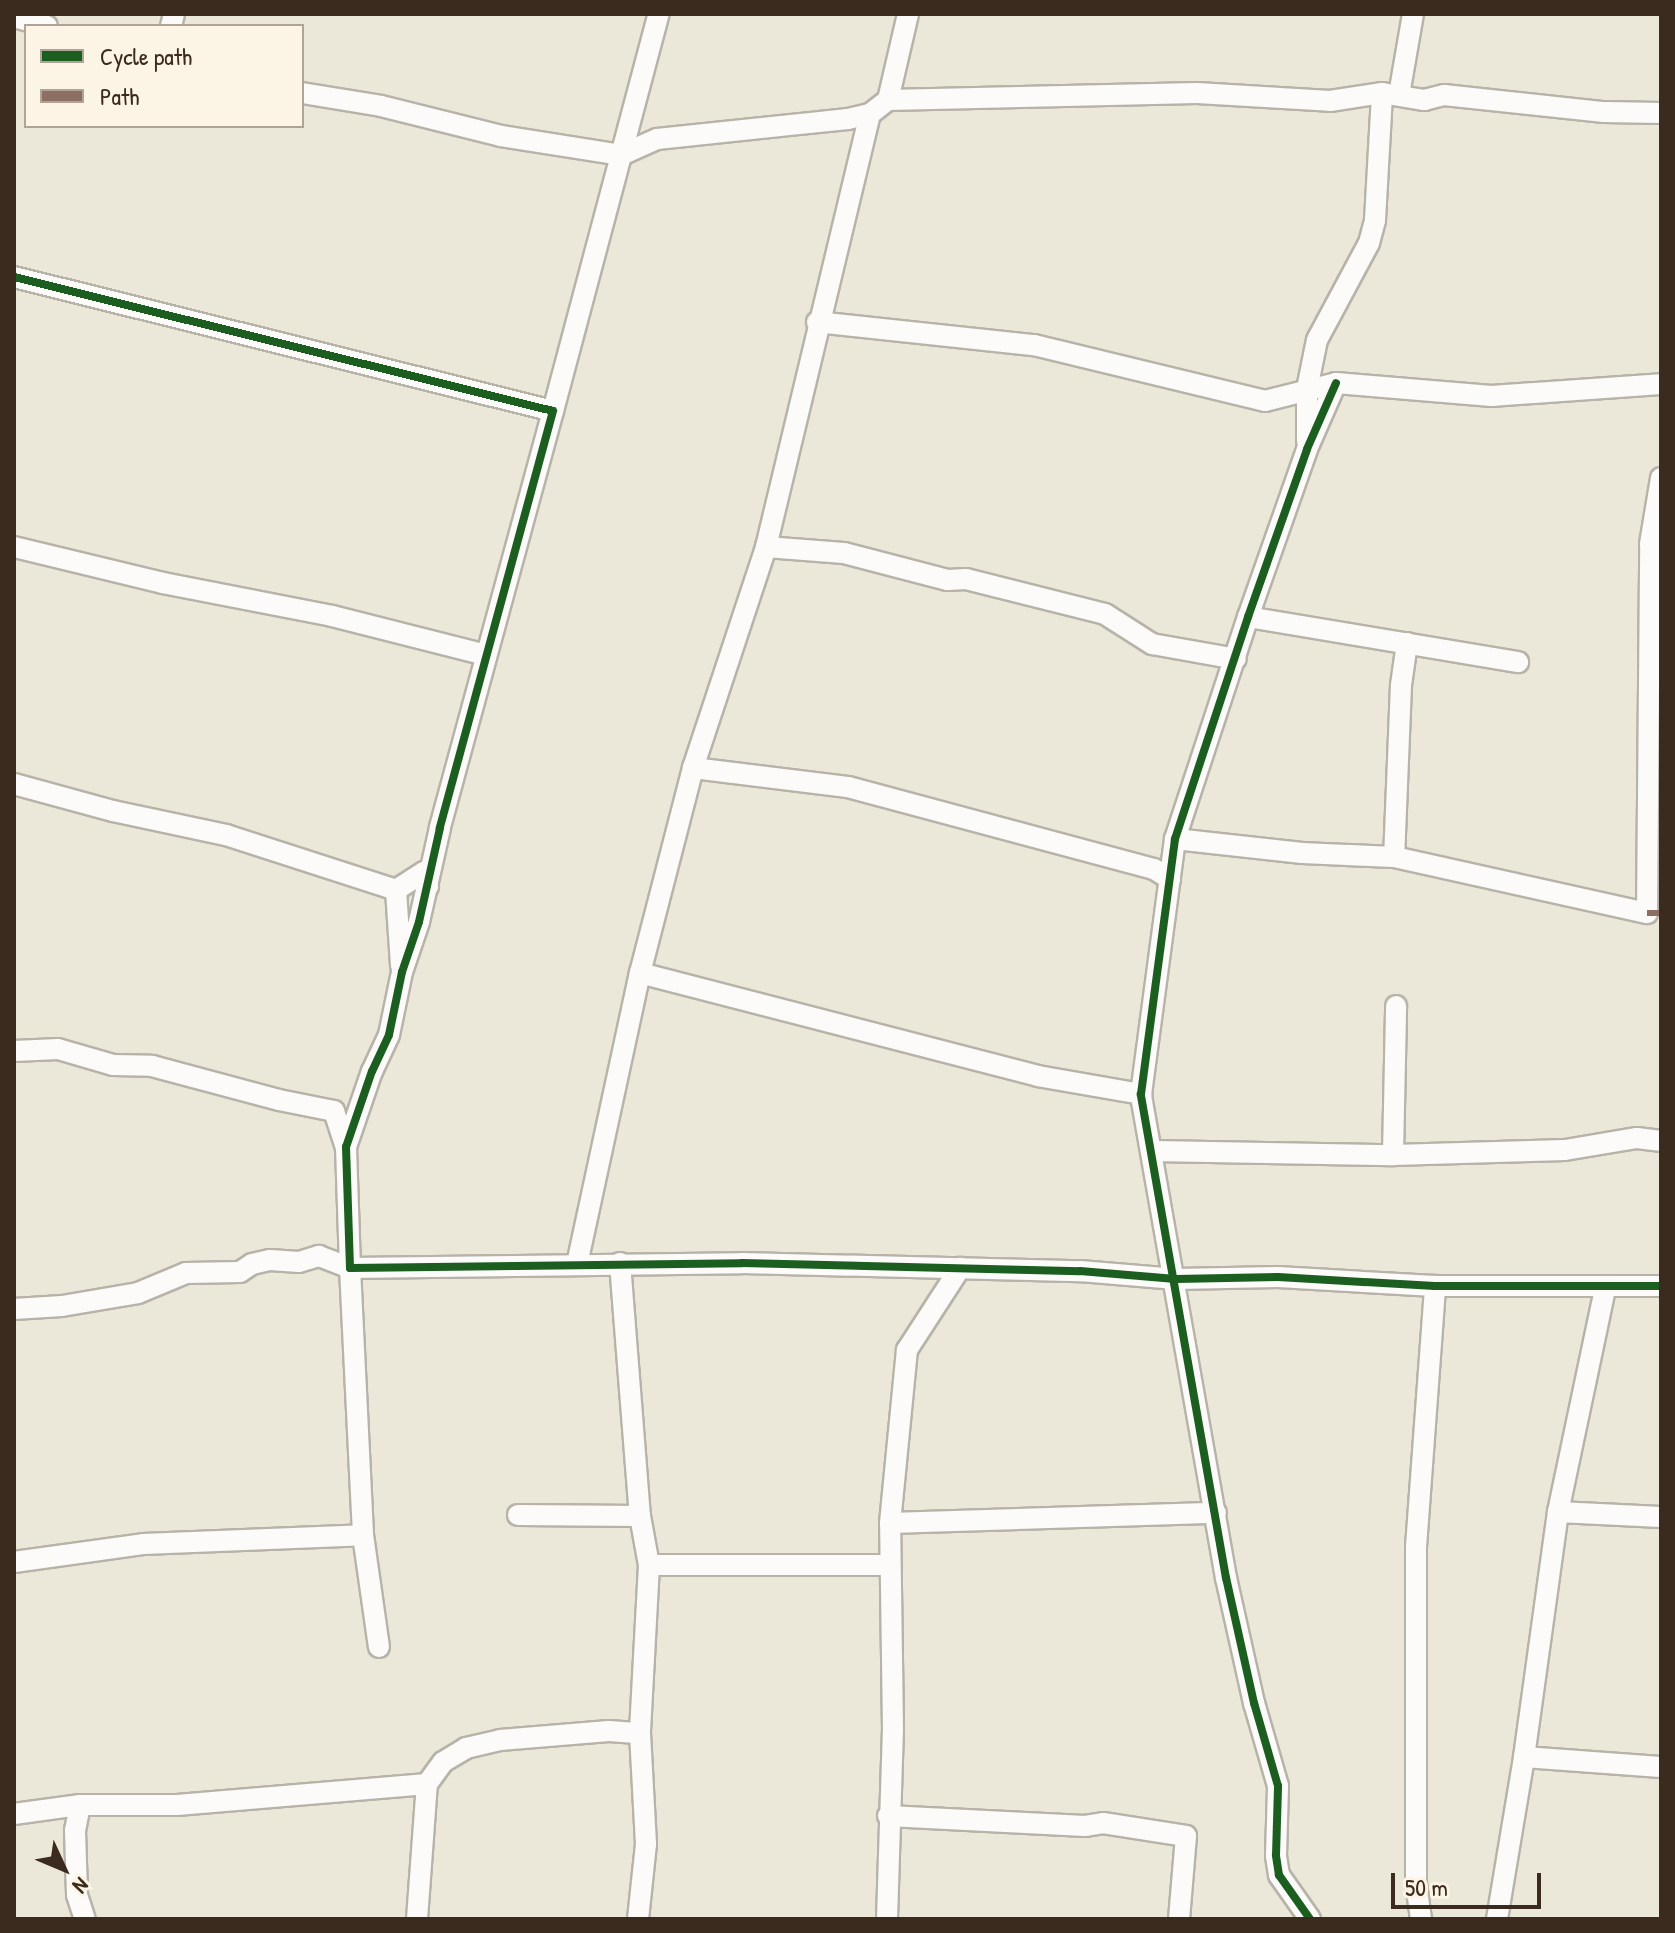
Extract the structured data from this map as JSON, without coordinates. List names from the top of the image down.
{
  "legend": ["Cycle path", "Path"],
  "scale_bar": "50 m",
  "north": "bottom right"
}
